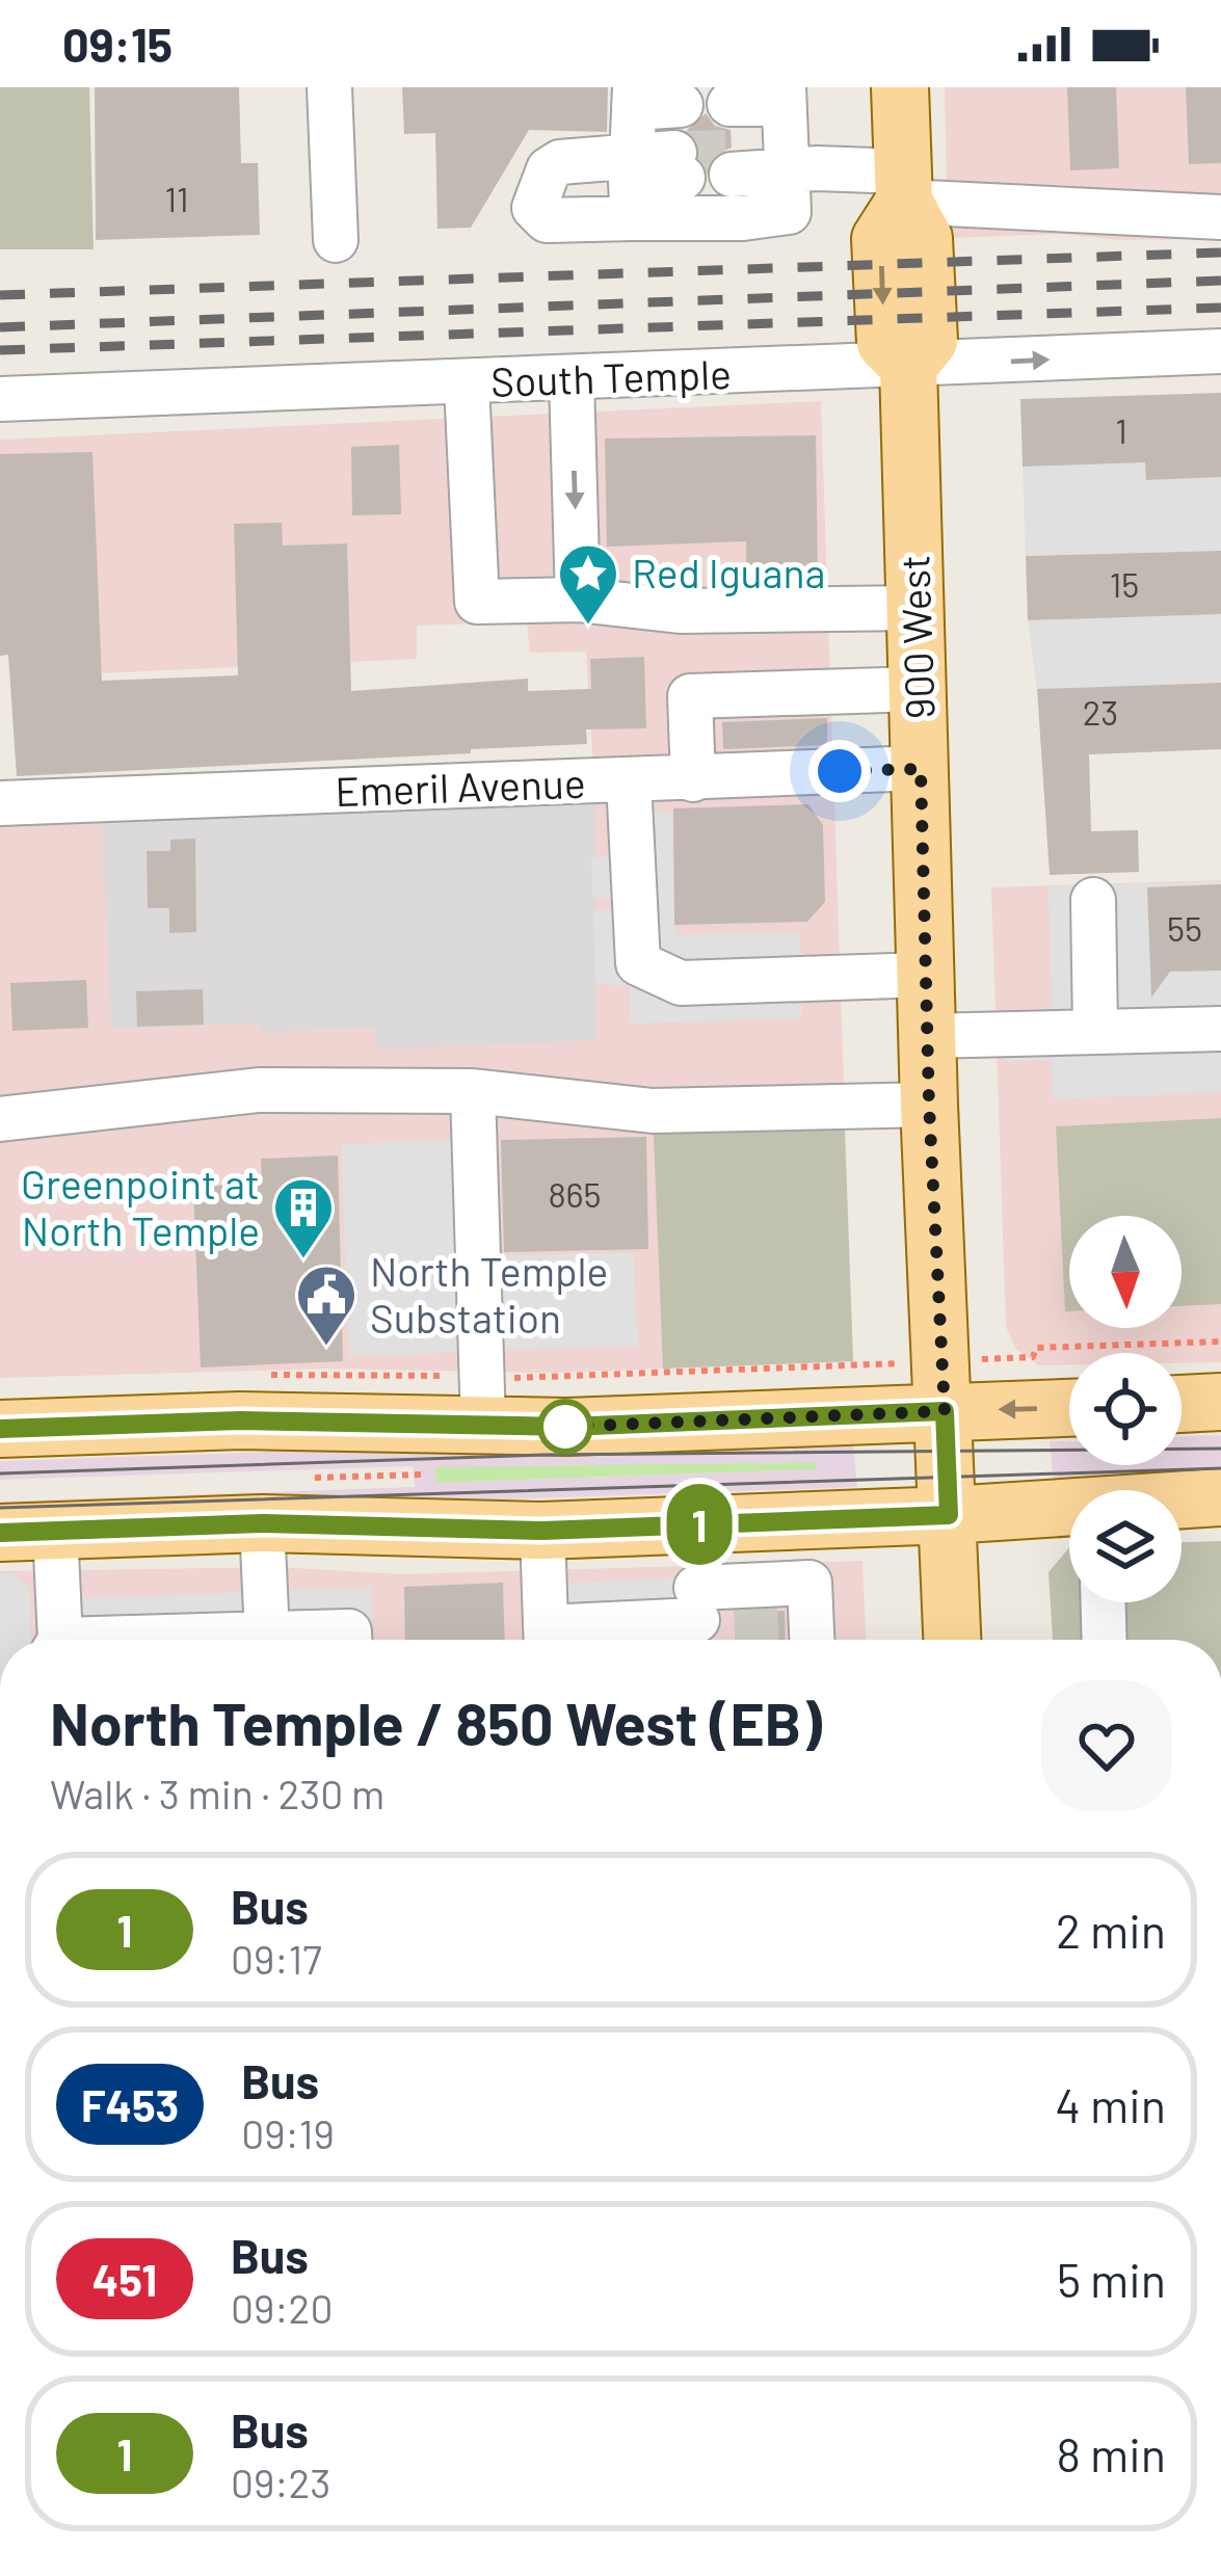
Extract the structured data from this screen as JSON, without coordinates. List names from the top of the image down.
{
  "streets": {
    "main road": ["900 West"],
    "street": ["South Temple", "Emeril Avenue"]
  },
  "crossings": [
    ["South Temple", "900 West"],
    ["900 West", "Emeril Avenue"]
  ],
  "places": {
    "place": ["Red Iguana"],
    "building": ["Greenpoint at North Temple"],
    "public building": ["North Temple Substation"]
  },
  "lines": ["bus line 1"],
  "house_numbers": [
    "11",
    "1",
    "15",
    "23",
    "55",
    "865"
  ],
  "north": "bottom",
  "page": {
    "status": "09:15",
    "on_map": "1",
    "heading": ["North Temple / 850 West (EB)", "Walk · 3 min · 230 m"],
    "list": [
      {
        "mark": "1",
        "name": "Bus",
        "note": "09:17",
        "value": "2 min"
      },
      {
        "mark": "F453",
        "name": "Bus",
        "note": "09:19",
        "value": "4 min"
      },
      {
        "mark": "451",
        "name": "Bus",
        "note": "09:20",
        "value": "5 min"
      },
      {
        "mark": "1",
        "name": "Bus",
        "note": "09:23",
        "value": "8 min"
      }
    ]
  }
}
